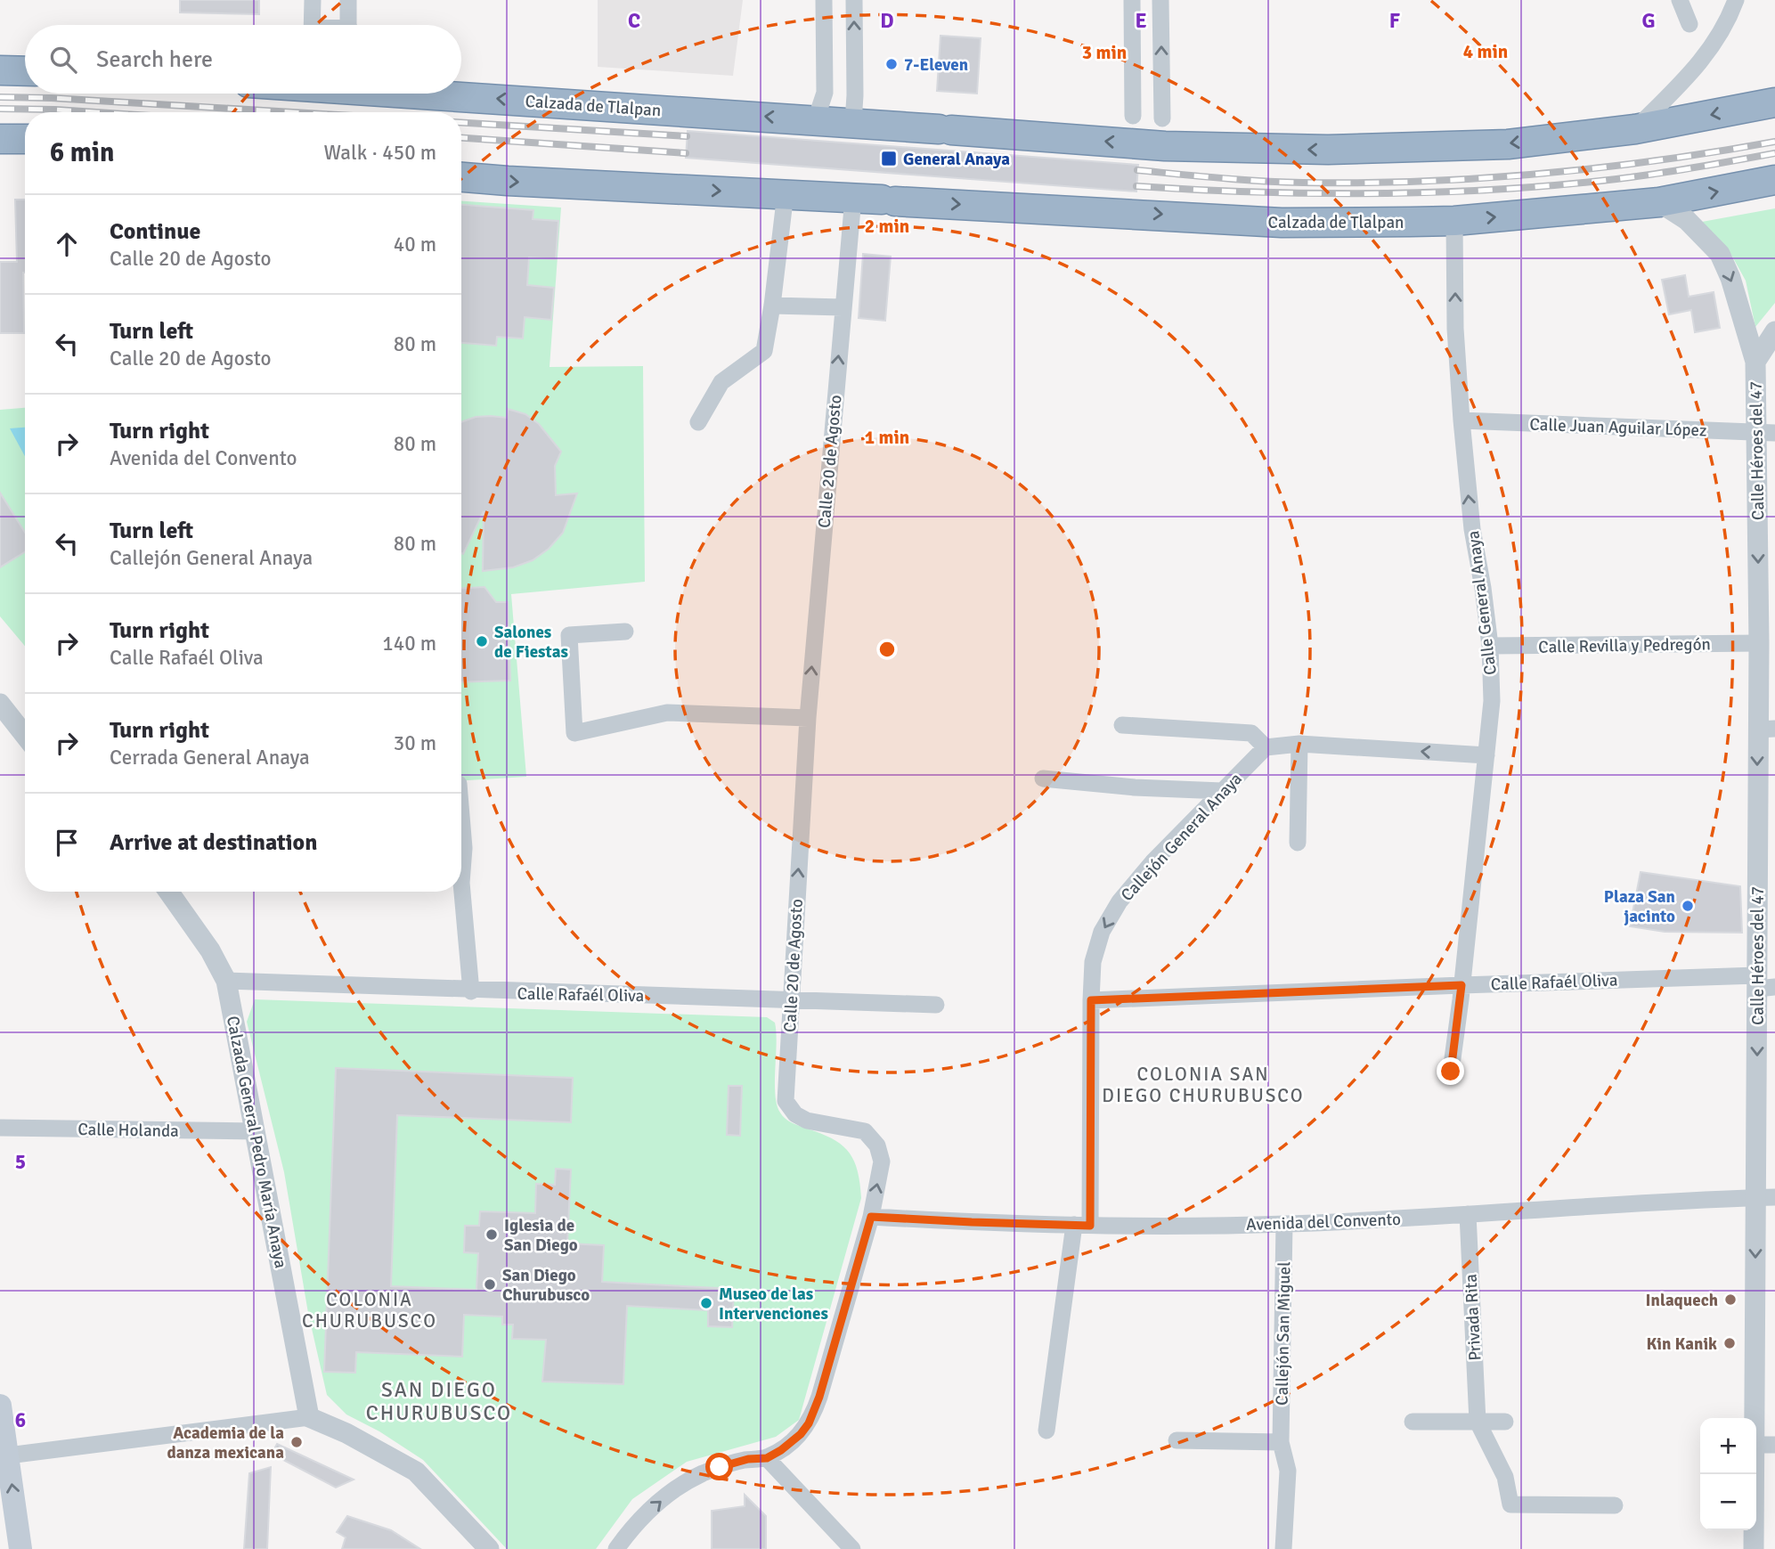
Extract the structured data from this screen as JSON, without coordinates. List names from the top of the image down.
{
  "streets": {
    "highway": ["Calzada de Tlalpan"],
    "street": [
      "Calle Juan Aguilar López",
      "Calle Héroes del 47",
      "Calle 20 de Agosto",
      "Calle General Anaya",
      "Calle Revilla y Pedregón",
      "Callejón General Anaya",
      "Calle Rafaél Oliva",
      "Calle Holanda",
      "Calzada General Pedro María Anaya",
      "Avenida del Convento",
      "Privada Rita",
      "Callejón San Miguel"
    ]
  },
  "crossings": [
    ["Calzada de Tlalpan", "Calle Héroes del 47"],
    ["Calzada de Tlalpan", "Calle 20 de Agosto"],
    ["Calzada de Tlalpan", "Calle General Anaya"],
    ["Calle Juan Aguilar López", "Calle Héroes del 47"],
    ["Calle Juan Aguilar López", "Calle General Anaya"],
    ["Calle Héroes del 47", "Calle Revilla y Pedregón"],
    ["Calle Héroes del 47", "Calle Rafaél Oliva"],
    ["Calle Héroes del 47", "Avenida del Convento"],
    ["Calle 20 de Agosto", "Calle Rafaél Oliva"],
    ["Calle 20 de Agosto", "Avenida del Convento"],
    ["Calle General Anaya", "Calle Revilla y Pedregón"],
    ["Calle General Anaya", "Calle Rafaél Oliva"],
    ["Callejón General Anaya", "Calle Rafaél Oliva"],
    ["Callejón General Anaya", "Avenida del Convento"],
    ["Calle Rafaél Oliva", "Calzada General Pedro María Anaya"],
    ["Calle Holanda", "Calzada General Pedro María Anaya"],
    ["Avenida del Convento", "Privada Rita"],
    ["Avenida del Convento", "Callejón San Miguel"]
  ],
  "one_way": ["Calle Héroes del 47", "Calle 20 de Agosto", "Calle General Anaya"],
  "districts": ["COLONIA SAN DIEGO CHURUBUSCO", "COLONIA CHURUBUSCO", "SAN DIEGO CHURUBUSCO"],
  "places": {
    "other": [
      "7-Eleven",
      "Salones de Fiestas",
      "Plaza San jacinto",
      "Iglesia de San Diego",
      "San Diego Churubusco",
      "Inlaquech",
      "Museo de las Intervenciones",
      "Kin Kanik",
      "Academia de la danza mexicana"
    ],
    "transit": ["General Anaya"]
  },
  "page": {
    "search": "Search here",
    "heading": ["6 min", "Walk · 450 m"],
    "list": [
      ["Continue", "Calle 20 de Agosto", "40 m"],
      ["Turn left", "Calle 20 de Agosto", "80 m"],
      ["Turn right", "Avenida del Convento", "80 m"],
      ["Turn left", "Callejón General Anaya", "80 m"],
      ["Turn right", "Calle Rafaél Oliva", "140 m"],
      ["Turn right", "Cerrada General Anaya", "30 m"],
      "Arrive at destination"
    ],
    "map_buttons": ["+", "−"]
  },
  "grid": {
    "columns": [
      "C",
      "D",
      "E",
      "F",
      "G"
    ],
    "rows": ["5", "6"]
  },
  "rings": [
    "4 min",
    "3 min",
    "2 min",
    "1 min"
  ]
}
